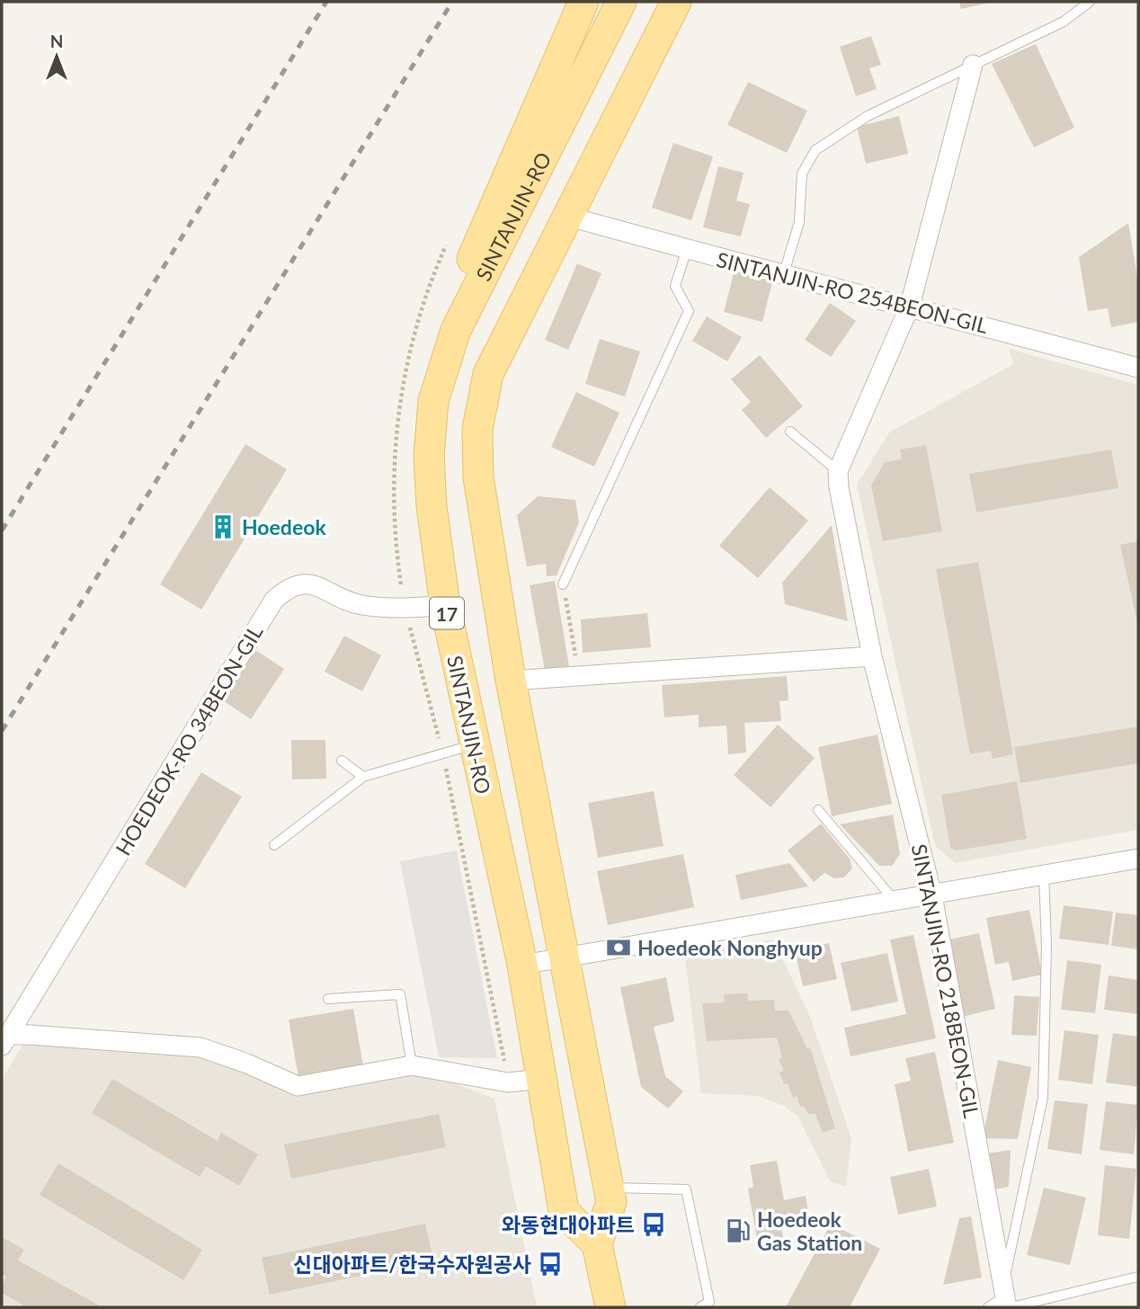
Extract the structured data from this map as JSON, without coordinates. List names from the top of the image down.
{
  "streets": {
    "main road": ["SINTANJIN-RO", "17"],
    "street": ["SINTANJIN-RO 254BEON-GIL", "HOEDEOK-RO 34BEON-GIL", "SINTANJIN-RO 218BEON-GIL"]
  },
  "crossings": [
    ["SINTANJIN-RO", "HOEDEOK-RO 34BEON-GIL"]
  ],
  "places": {
    "building": ["Hoedeok"],
    "bank": ["Hoedeok Nonghyup"],
    "bus stop": ["와동현대아파트", "신대아파트/한국수자원공사"],
    "fuel station": ["Hoedeok Gas Station"]
  },
  "north": "top"
}
